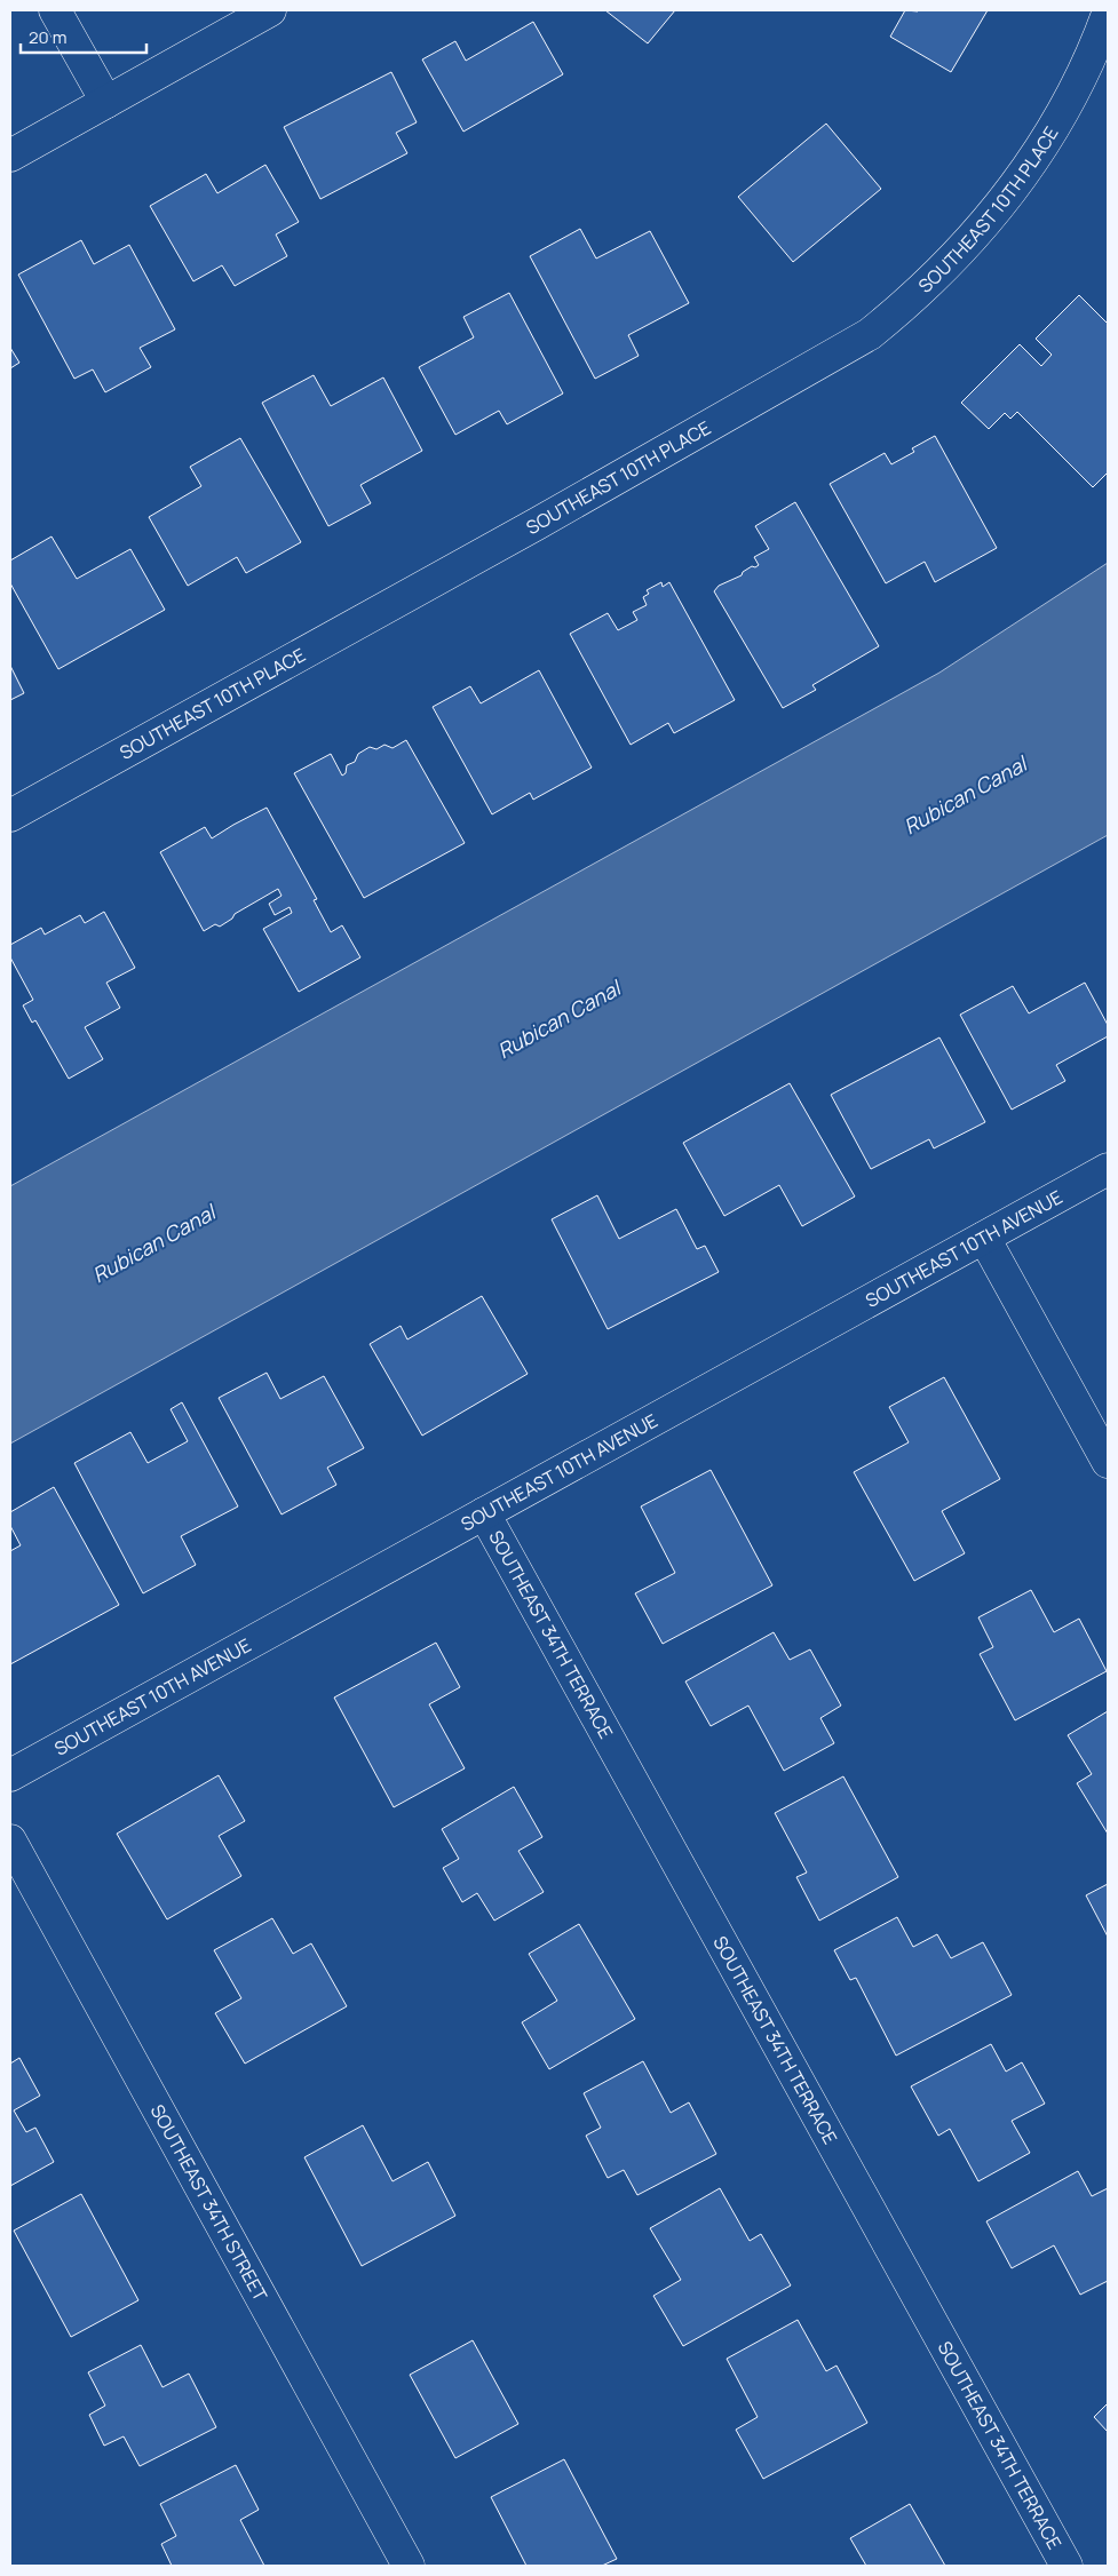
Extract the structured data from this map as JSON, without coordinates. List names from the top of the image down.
{
  "streets": {
    "street": [
      "SOUTHEAST 10TH PLACE",
      "SOUTHEAST 10TH AVENUE",
      "SOUTHEAST 34TH TERRACE",
      "SOUTHEAST 34TH STREET"
    ]
  },
  "crossings": [
    ["SOUTHEAST 10TH AVENUE", "SOUTHEAST 34TH TERRACE"]
  ],
  "water": ["Rubican Canal"],
  "scale_bar": "20 m"
}
